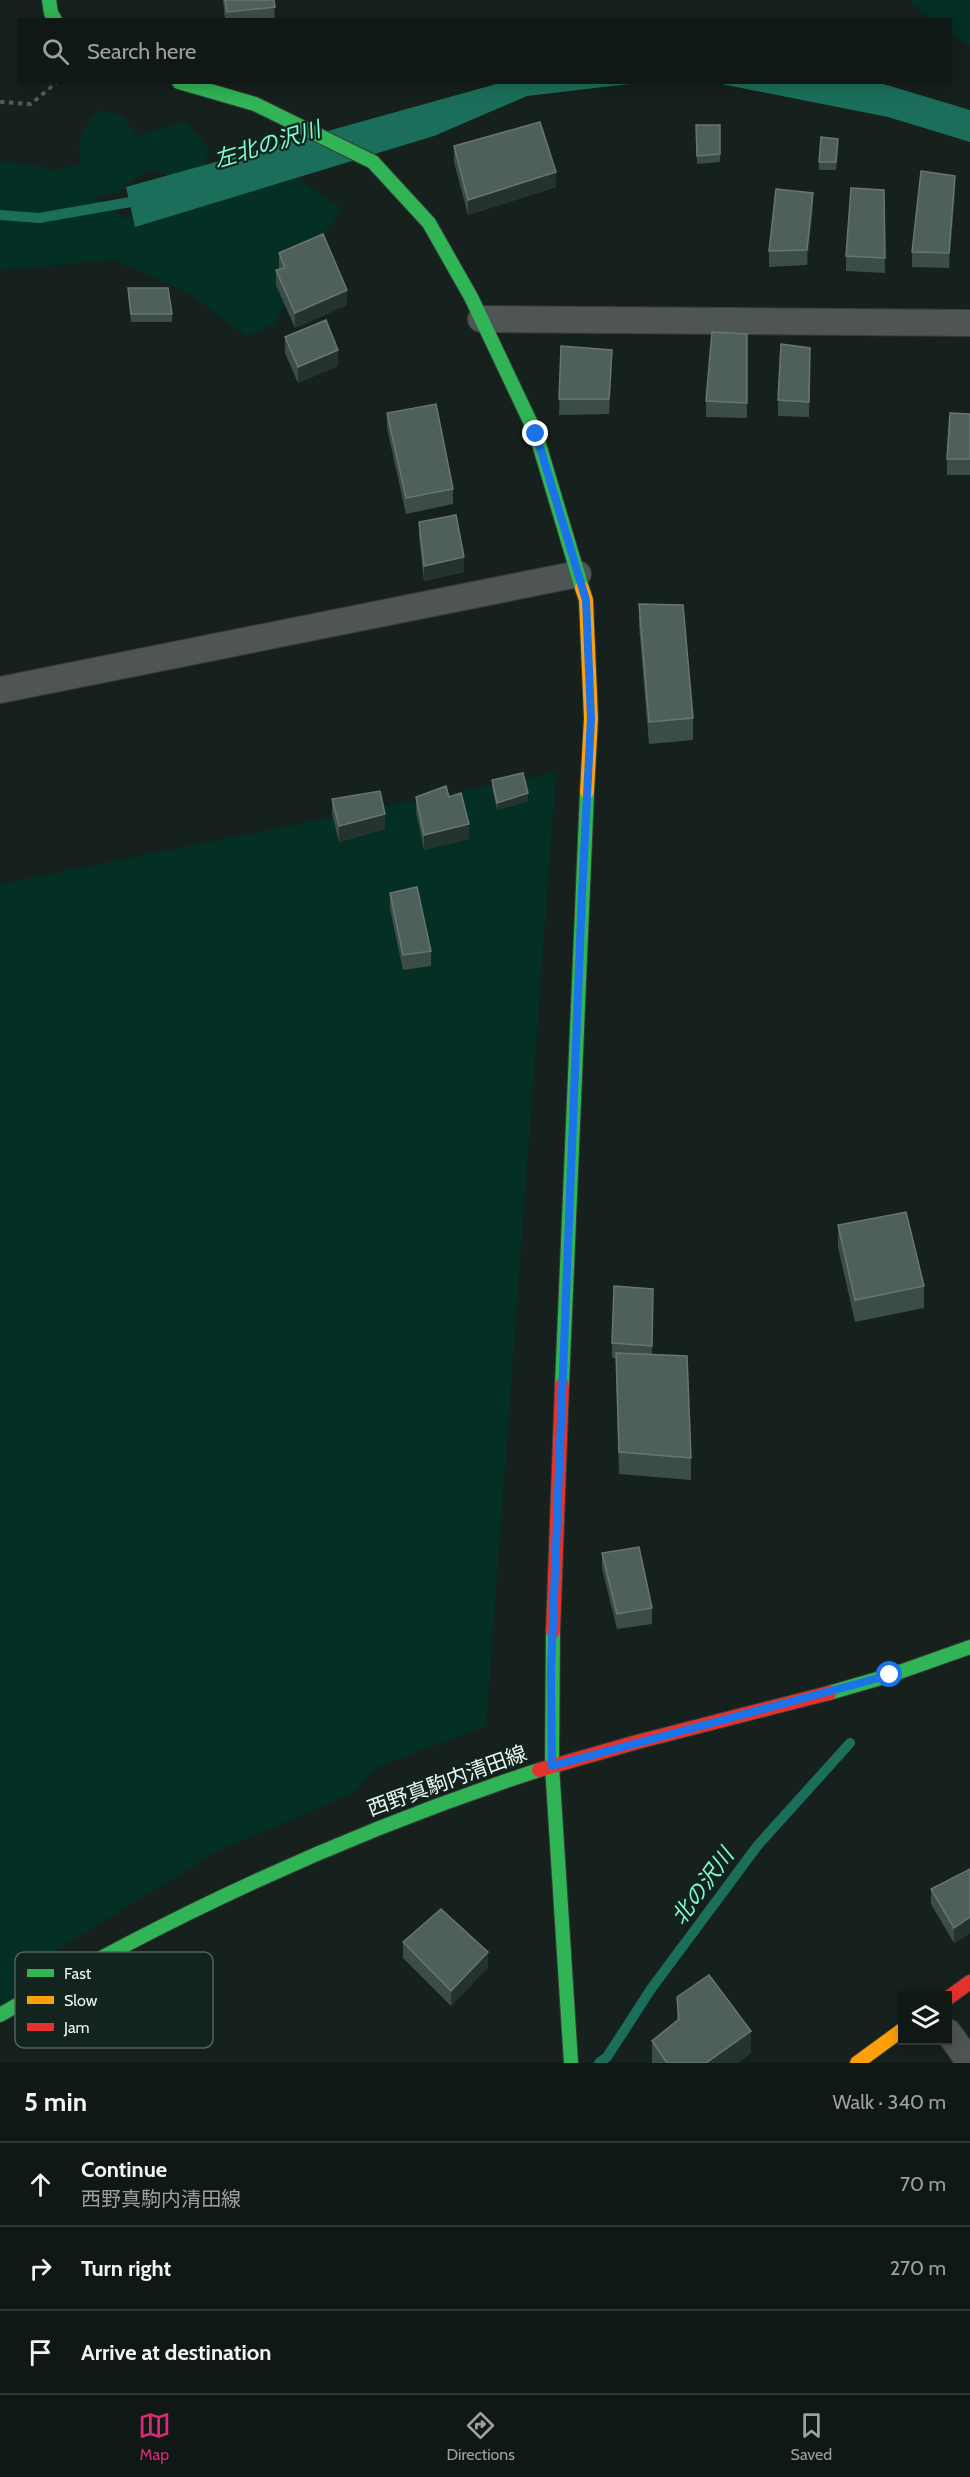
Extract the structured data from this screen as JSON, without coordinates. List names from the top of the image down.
{
  "streets": {
    "street": ["西野真駒内清田線"]
  },
  "water": ["左北の沢川", "北の沢川"],
  "legend": ["Fast", "Slow", "Jam"],
  "page": {
    "search": "Search here",
    "heading": ["5 min", "Walk · 340 m"],
    "list": [
      ["Continue", "西野真駒内清田線", "70 m"],
      ["Turn right", "270 m"],
      "Arrive at destination"
    ],
    "nav": ["Map", "Directions", "Saved"]
  }
}
